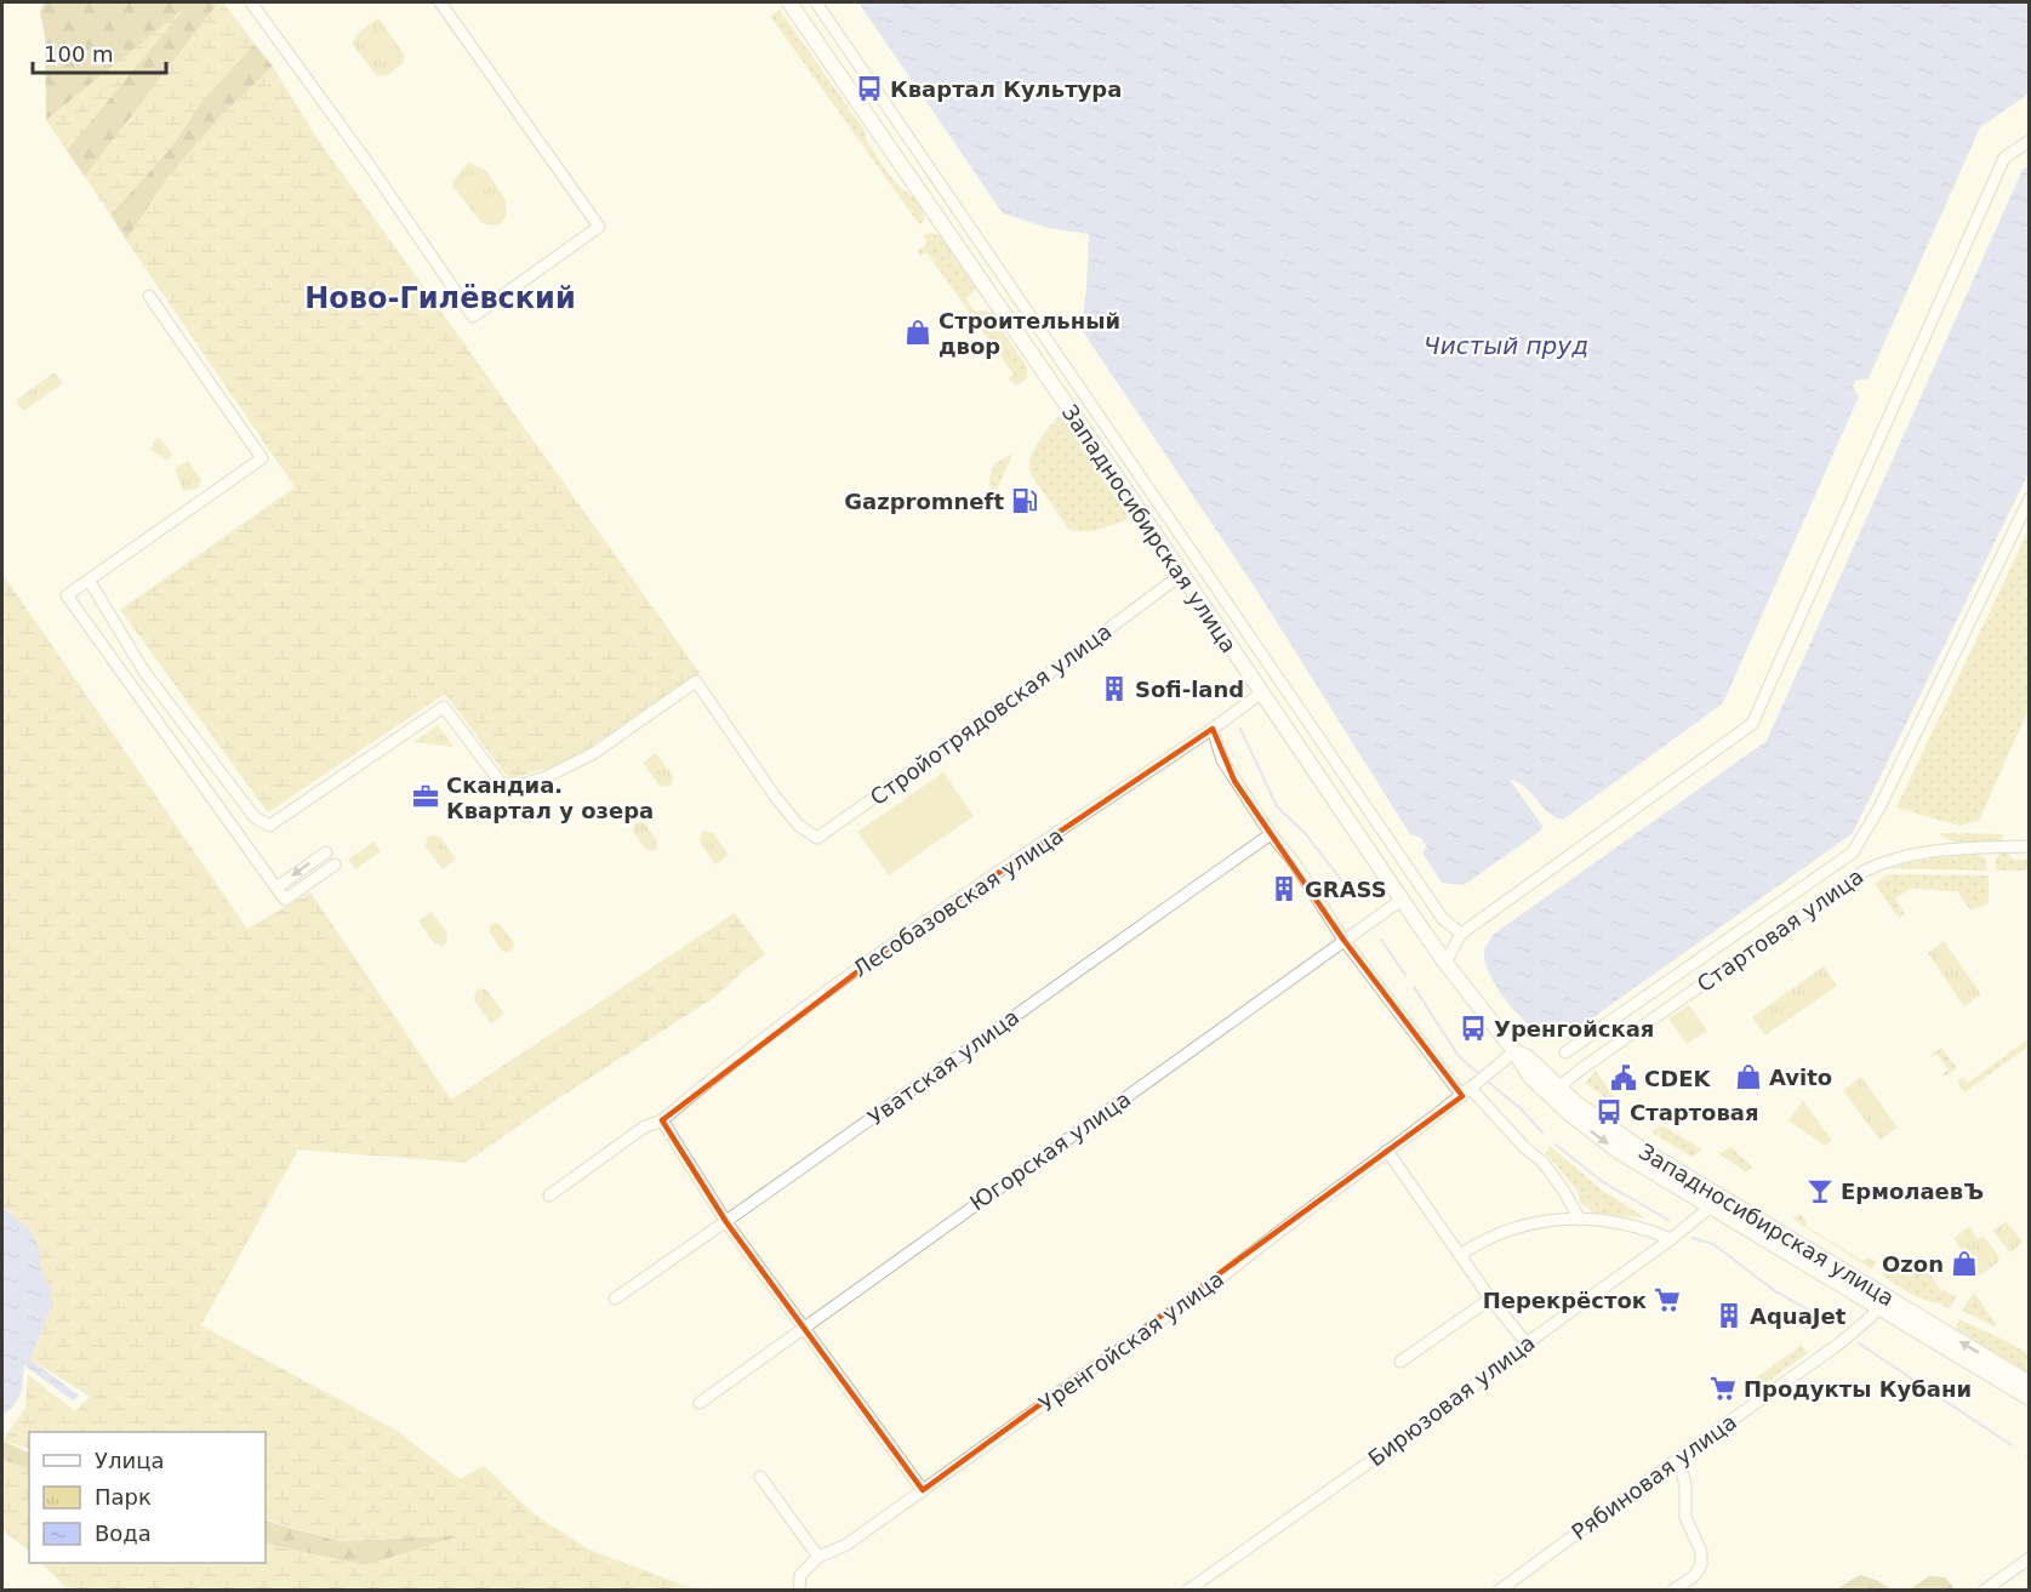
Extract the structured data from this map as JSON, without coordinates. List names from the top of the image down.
{
  "streets": {
    "main road": ["Западносибирская улица"],
    "street": [
      "Стройотрядовская улица",
      "Лесобазовская улица",
      "Стартовая улица",
      "Уватская улица",
      "Югорская улица",
      "Уренгойская улица",
      "Бирюзовая улица",
      "Рябиновая улица"
    ]
  },
  "crossings": [
    ["Западносибирская улица", "Стройотрядовская улица"],
    ["Западносибирская улица", "Лесобазовская улица"],
    ["Западносибирская улица", "Стартовая улица"],
    ["Западносибирская улица", "Югорская улица"],
    ["Западносибирская улица", "Уренгойская улица"],
    ["Западносибирская улица", "Бирюзовая улица"],
    ["Западносибирская улица", "Рябиновая улица"]
  ],
  "districts": ["Ново-Гилёвский"],
  "water": ["Чистый пруд"],
  "places": {
    "bus stop": ["Квартал Культура", "Уренгойская", "Стартовая"],
    "shop": ["Строительный двор", "Avito", "Ozon"],
    "fuel station": ["Gazpromneft"],
    "building": ["Sofi-land", "GRASS", "AquaJet"],
    "office": ["Скандиа. Квартал у озера"],
    "public building": ["CDEK"],
    "bar": ["ЕрмолаевЪ"],
    "supermarket": ["Перекрёсток", "Продукты Кубани"]
  },
  "legend": ["Улица", "Парк", "Вода"],
  "scale_bar": "100 m"
}
